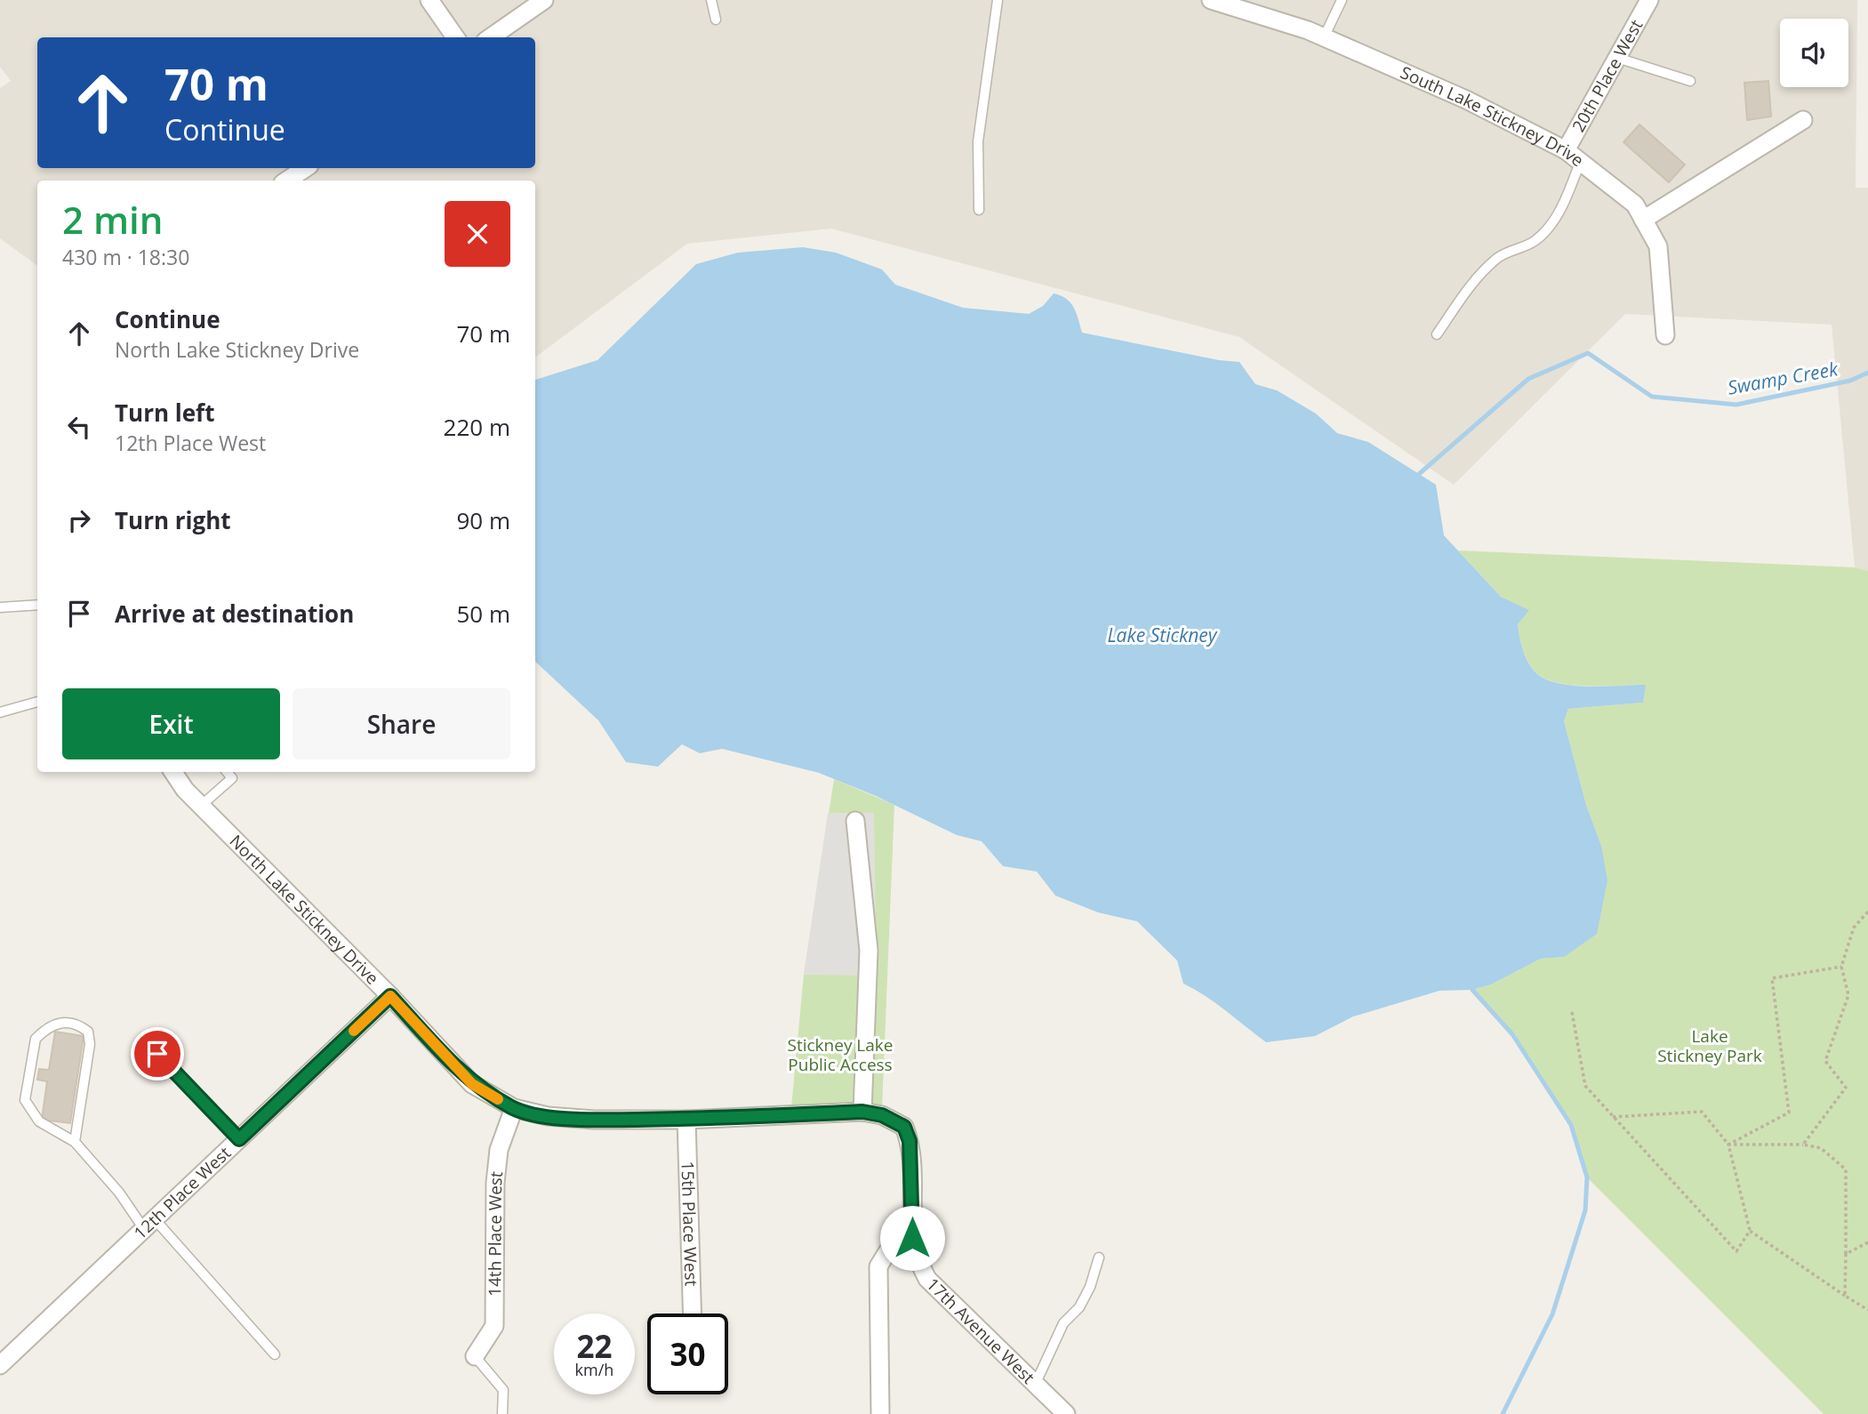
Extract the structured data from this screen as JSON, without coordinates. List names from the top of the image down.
{
  "streets": {
    "street": [
      "20th Place West",
      "South Lake Stickney Drive",
      "North Lake Stickney Drive",
      "12th Place West",
      "15th Place West",
      "14th Place West",
      "17th Avenue West"
    ]
  },
  "crossings": [
    ["20th Place West", "South Lake Stickney Drive"],
    ["North Lake Stickney Drive", "12th Place West"],
    ["North Lake Stickney Drive", "15th Place West"],
    ["North Lake Stickney Drive", "14th Place West"],
    ["North Lake Stickney Drive", "17th Avenue West"]
  ],
  "water": ["Swamp Creek", "Lake Stickney"],
  "parks": ["Lake Stickney Park", "Stickney Lake Public Access"],
  "page": {
    "turn": ["70 m", "Continue"],
    "heading": ["2 min", "430 m · 18:30"],
    "list": [
      {
        "name": "Continue",
        "note": "North Lake Stickney Drive",
        "value": "70 m"
      },
      {
        "name": "Turn left",
        "note": "12th Place West",
        "value": "220 m"
      },
      {
        "name": "Turn right",
        "value": "90 m"
      },
      {
        "name": "Arrive at destination",
        "value": "50 m"
      }
    ],
    "buttons": ["Exit", "Share"],
    "speed": "22 km/h",
    "limit": "30"
  }
}
